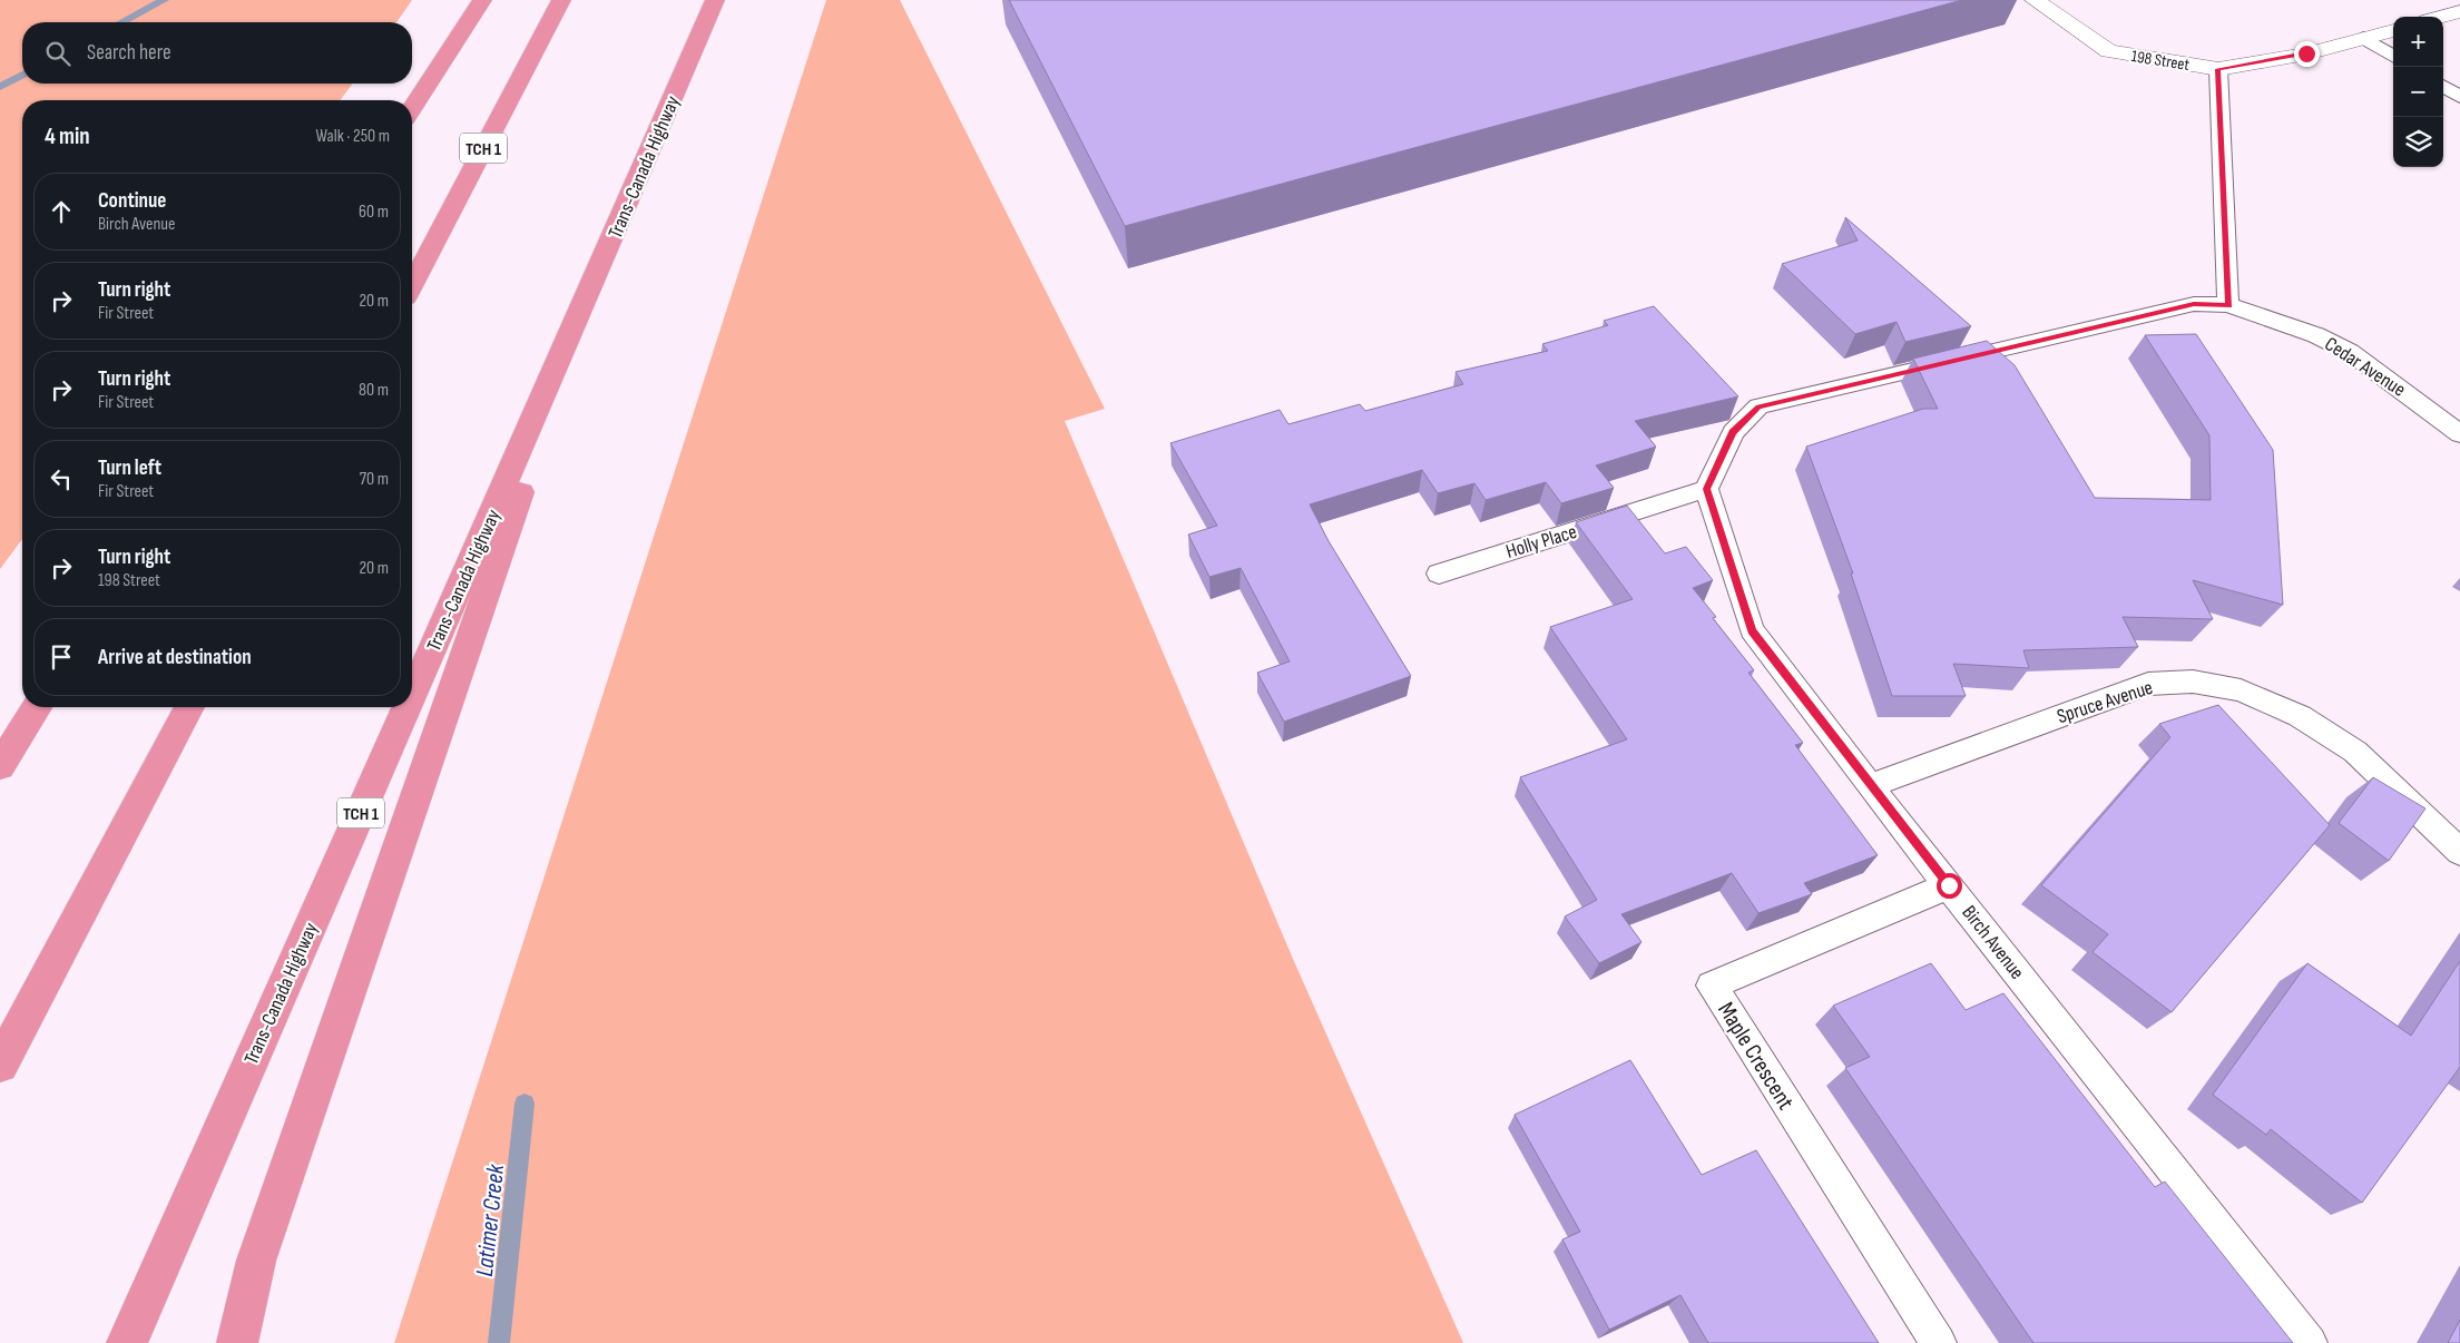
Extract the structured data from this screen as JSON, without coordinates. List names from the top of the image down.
{
  "streets": {
    "highway": ["TCH 1", "Trans-Canada Highway"],
    "street": ["198 Street"],
    "lane": [
      "Cedar Avenue",
      "Holly Place",
      "Spruce Avenue",
      "Birch Avenue",
      "Maple Crescent"
    ]
  },
  "crossings": [
    ["Cedar Avenue", "Holly Place"],
    ["Cedar Avenue", "Birch Avenue"],
    ["Holly Place", "Birch Avenue"],
    ["Spruce Avenue", "Birch Avenue"],
    ["Birch Avenue", "Maple Crescent"]
  ],
  "water": ["Latimer Creek"],
  "page": {
    "map_buttons": ["+", "−"],
    "search": "Search here",
    "heading": ["4 min", "Walk · 250 m"],
    "list": [
      ["Continue", "Birch Avenue", "60 m"],
      ["Turn right", "Fir Street", "20 m"],
      ["Turn right", "Fir Street", "80 m"],
      ["Turn left", "Fir Street", "70 m"],
      ["Turn right", "198 Street", "20 m"],
      "Arrive at destination"
    ]
  }
}
